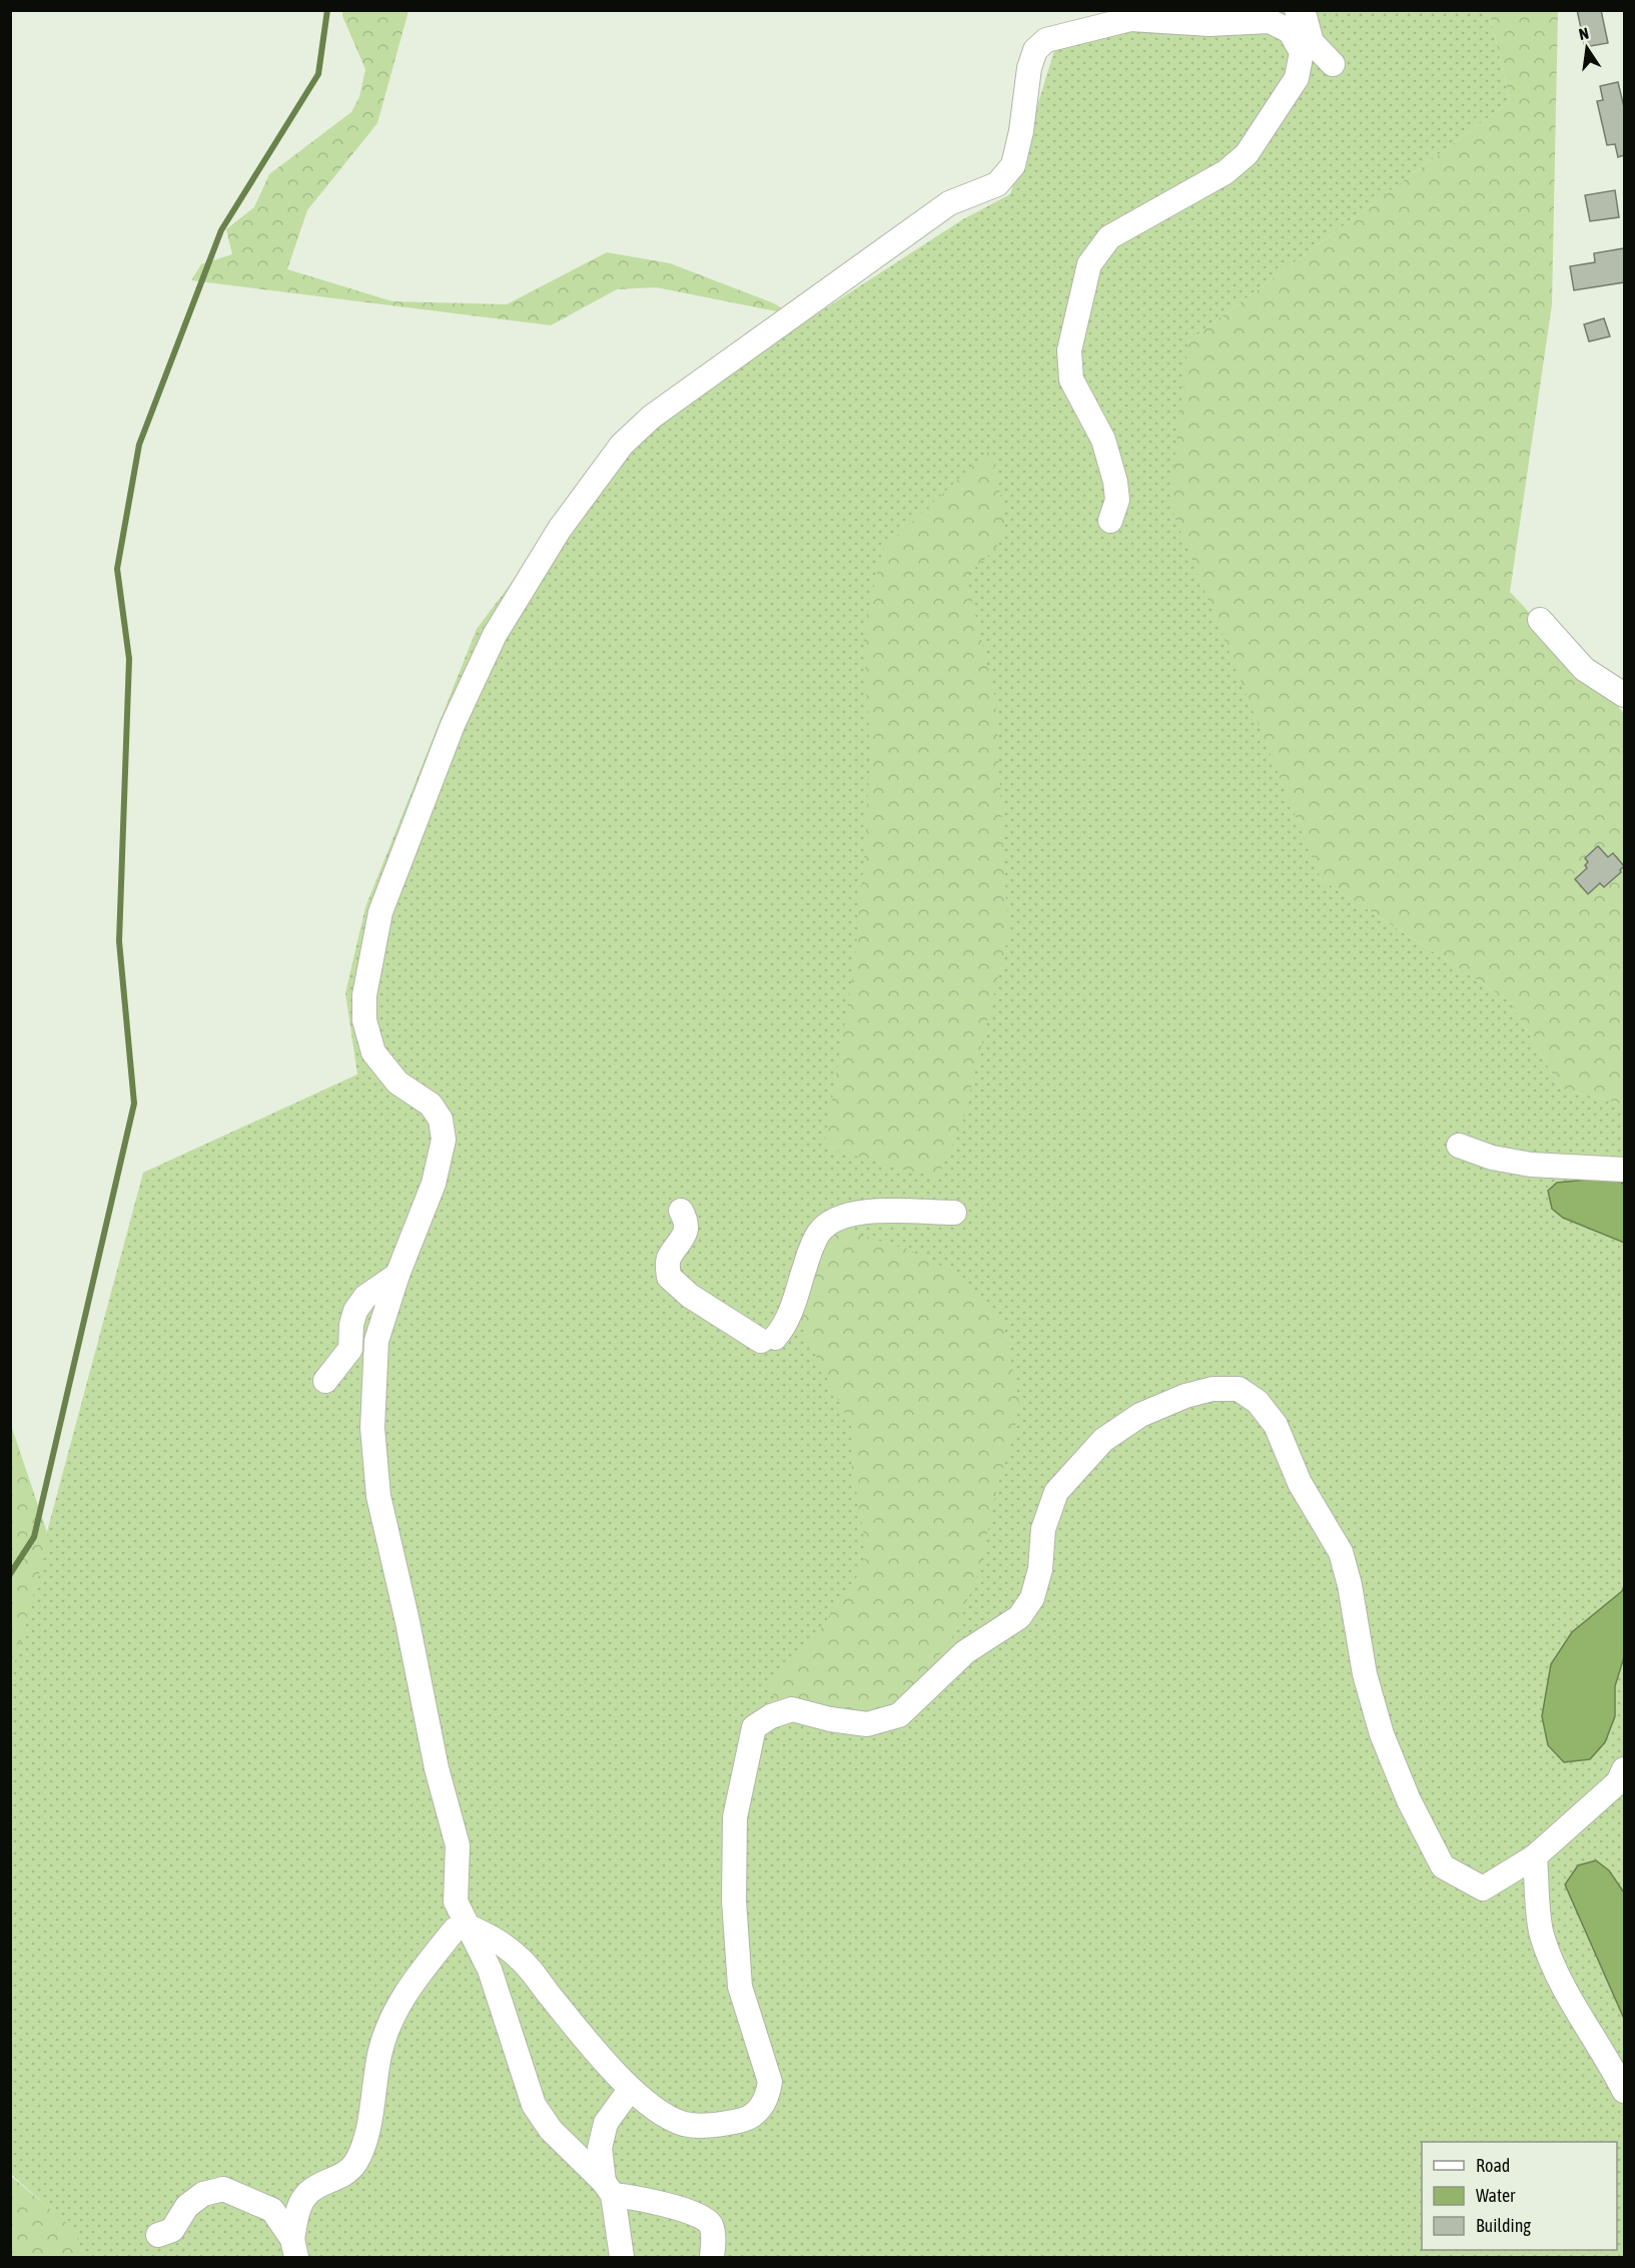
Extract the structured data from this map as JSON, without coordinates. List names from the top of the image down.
{
  "legend": ["Road", "Water", "Building"],
  "north": "top"
}
